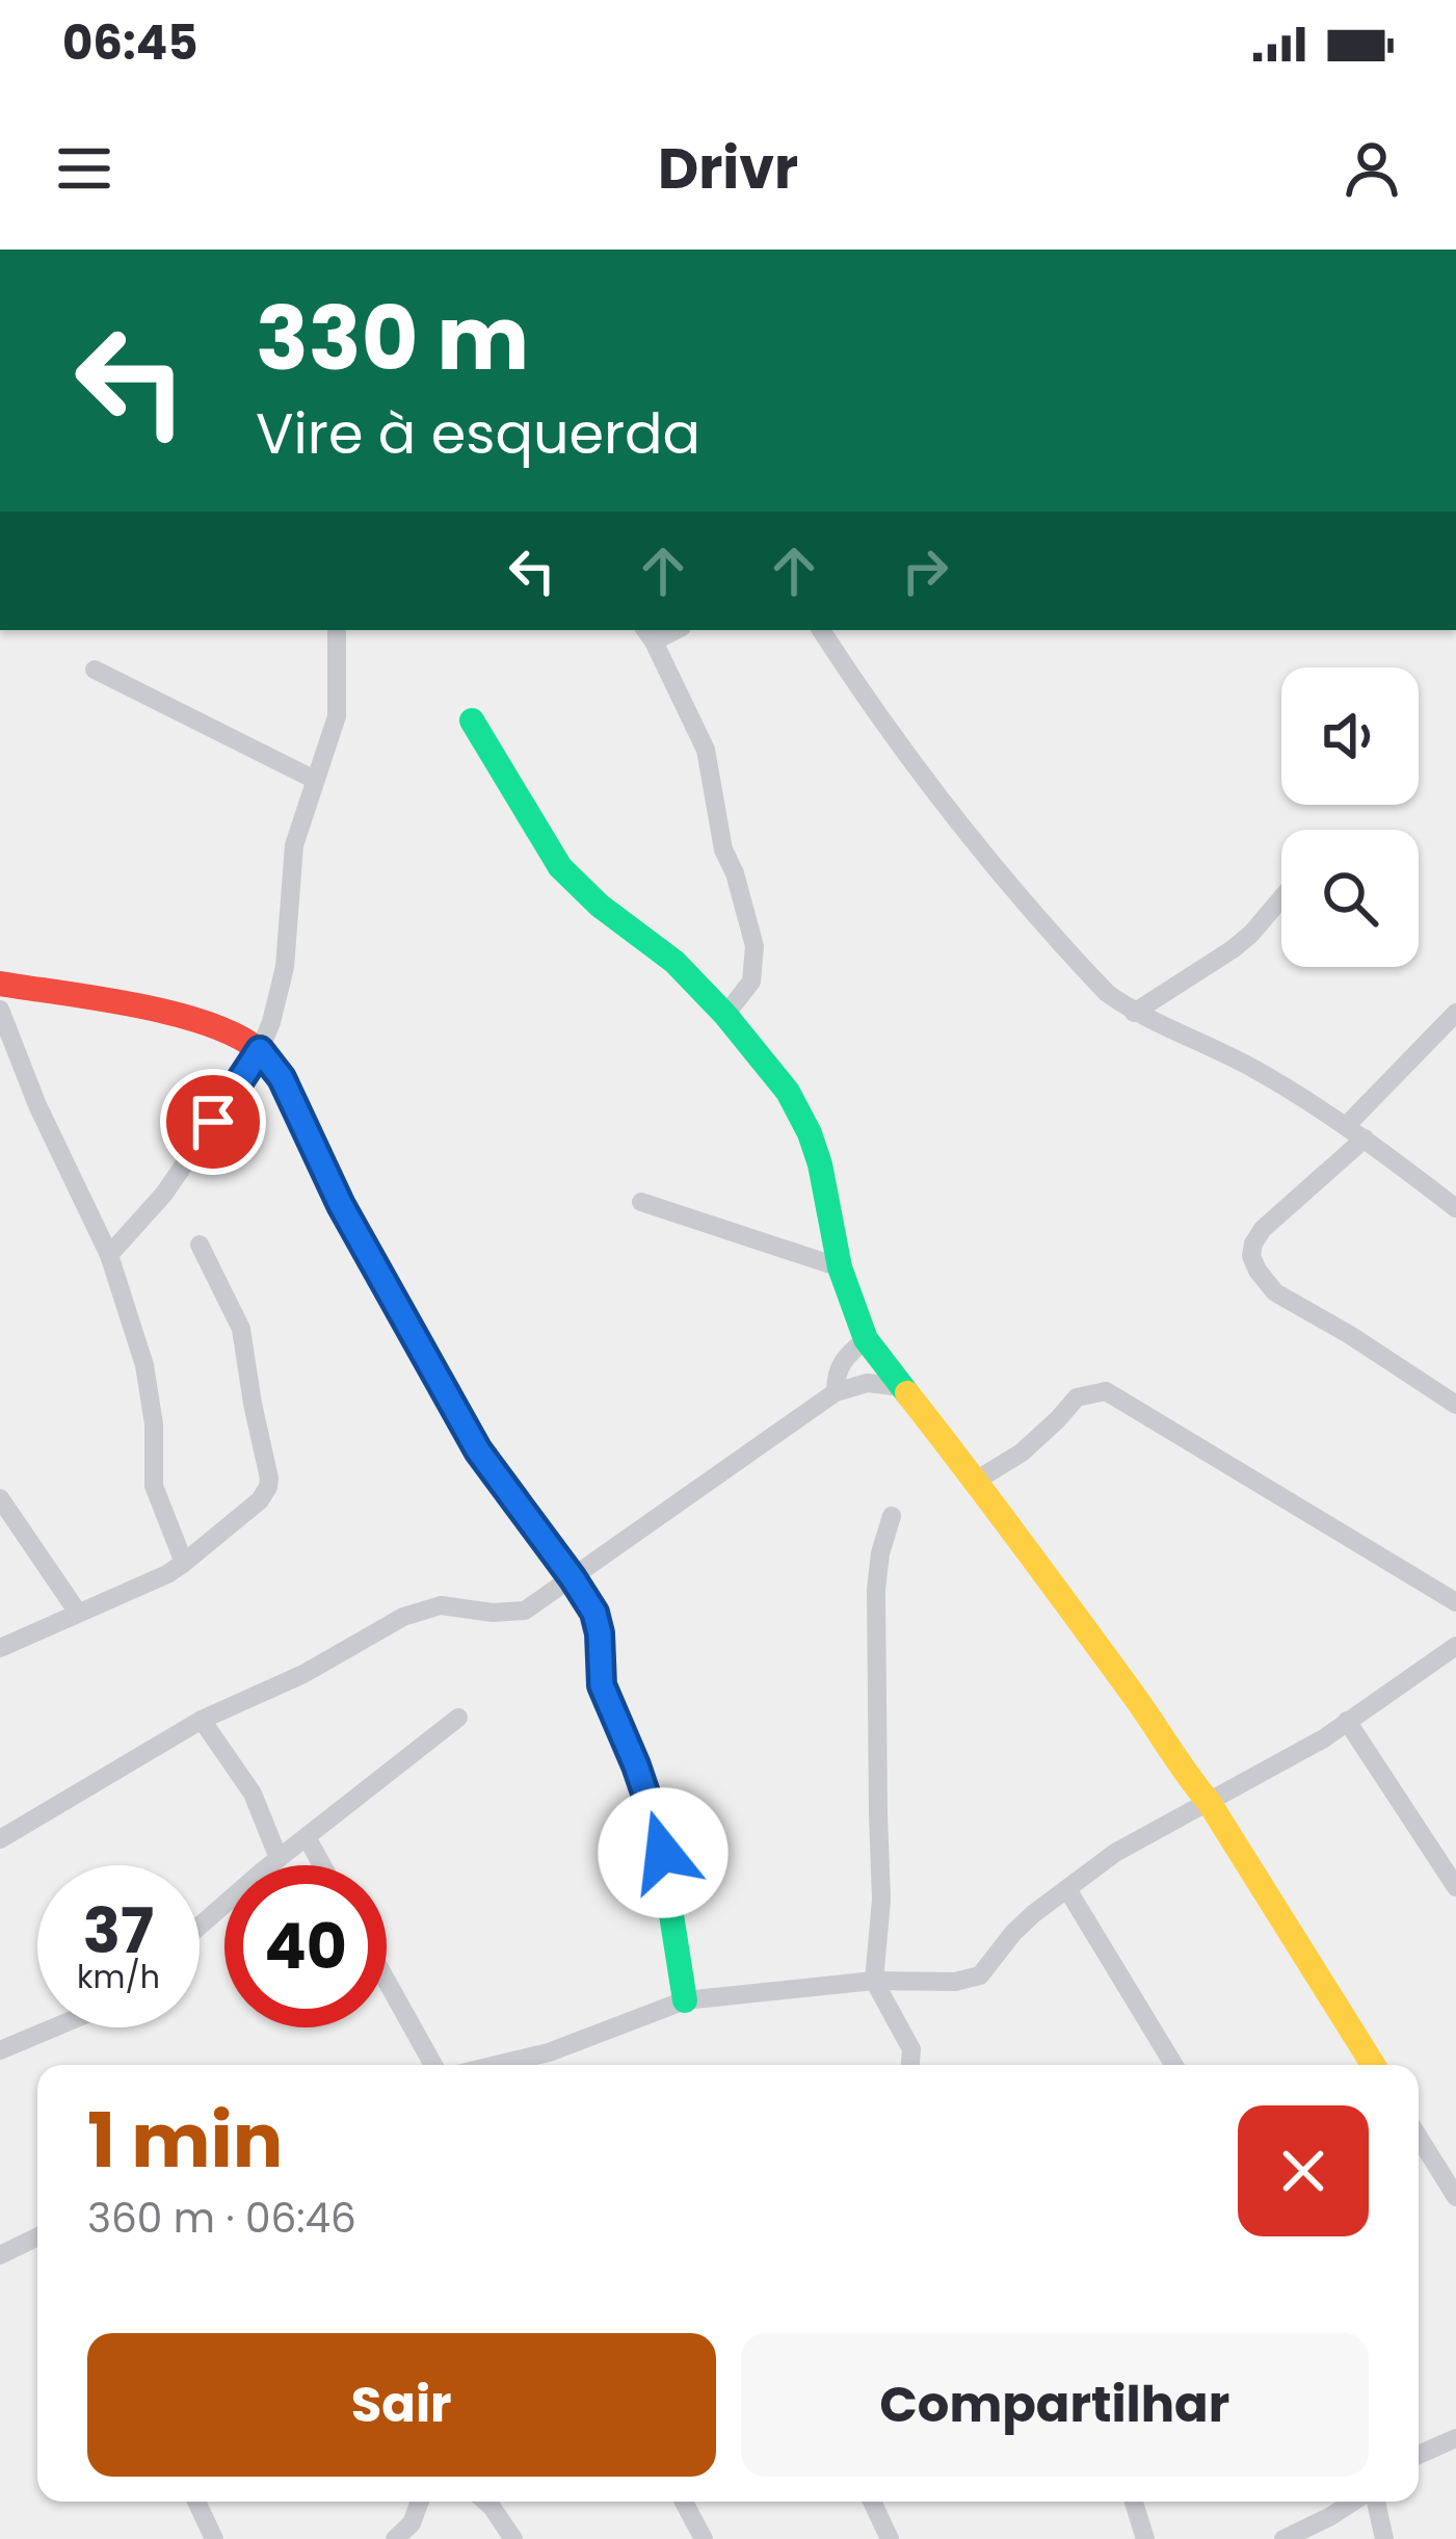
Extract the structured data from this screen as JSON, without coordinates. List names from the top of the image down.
{
  "page": {
    "status": "06:45",
    "header": "Drivr",
    "turn": ["330 m", "Vire à esquerda"],
    "speed": "37 km/h",
    "limit": "40",
    "heading": ["1 min", "360 m · 06:46"],
    "buttons": ["Sair", "Compartilhar"]
  }
}
